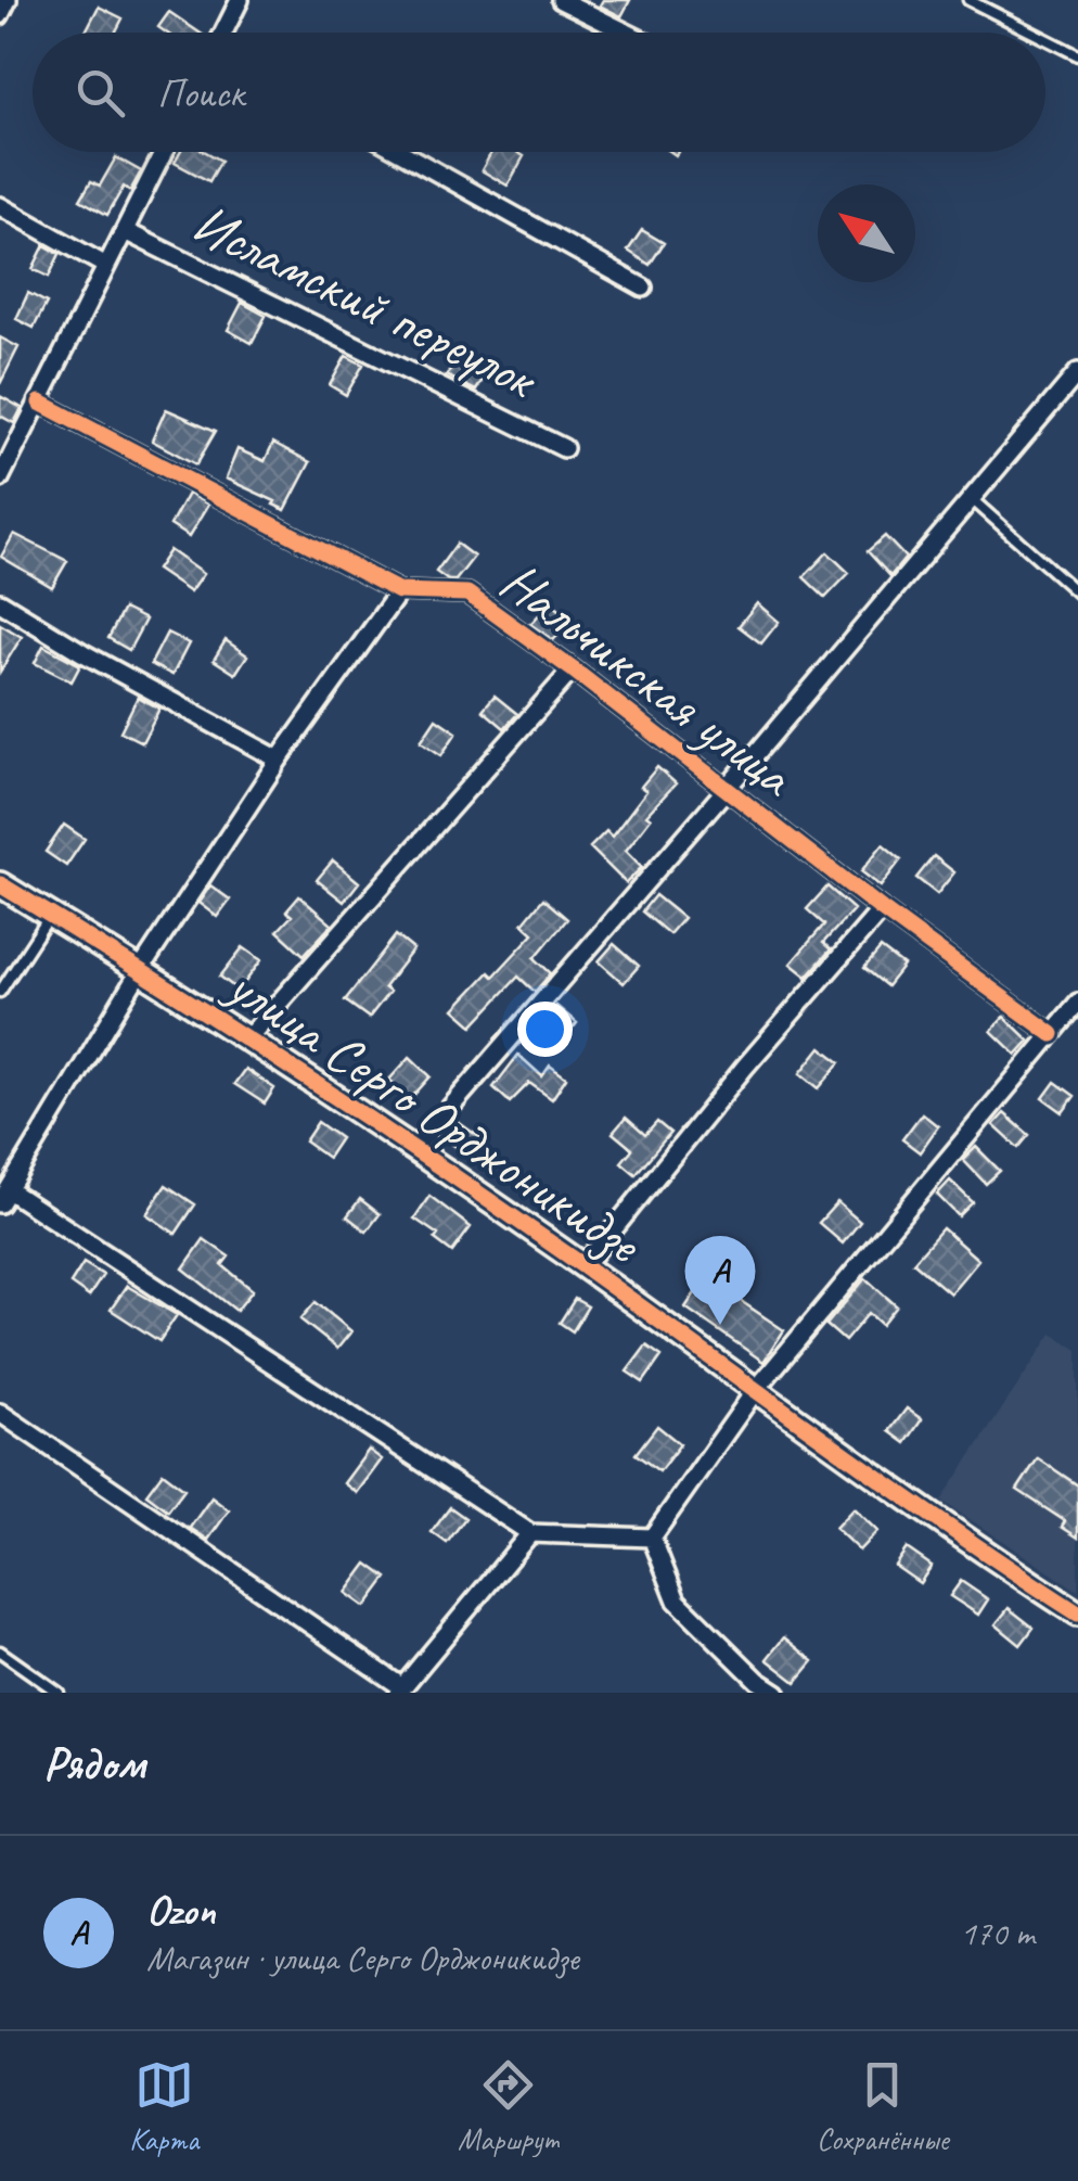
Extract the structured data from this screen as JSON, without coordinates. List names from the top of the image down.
{
  "streets": {
    "street": ["Исламский переулок", "Нальчикская улица", "улица Серго Орджоникидзе"]
  },
  "north": "top left",
  "page": {
    "search": "Поиск",
    "pins": "A",
    "heading": "Рядом",
    "list": [
      {
        "mark": "A",
        "name": "Ozon",
        "note": "Магазин · улица Серго Орджоникидзе",
        "value": "170 m"
      }
    ],
    "nav": ["Карта", "Маршрут", "Сохранённые"]
  }
}
